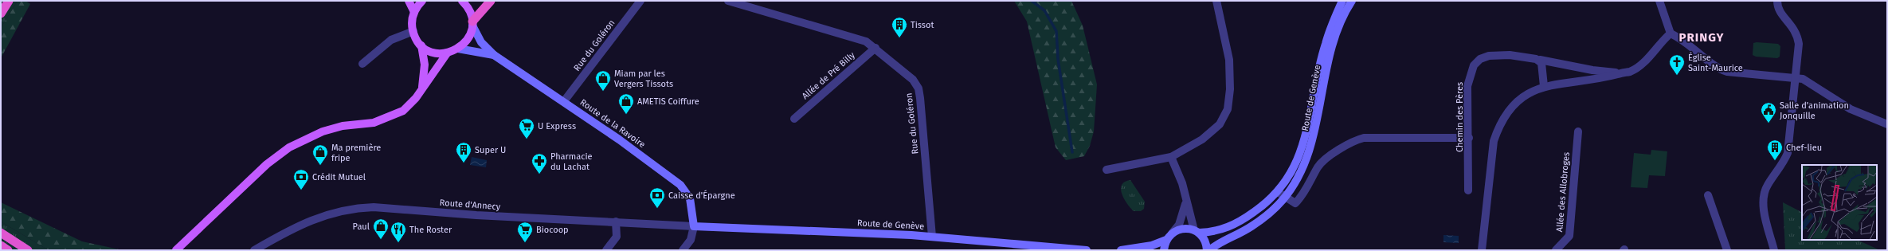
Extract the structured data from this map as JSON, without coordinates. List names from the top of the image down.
{
  "streets": {
    "main road": ["Route de Genève", "Route de la Ravoire"],
    "street": [
      "Rue du Goléron",
      "Allée de Pré Billy",
      "Chemin des Pères",
      "Allée des Allobroges",
      "Route d'Annecy"
    ]
  },
  "crossings": [
    ["Rue du Goléron", "Allée de Pré Billy"],
    ["Rue du Goléron", "Route de Genève"],
    ["Rue du Goléron", "Route de la Ravoire"],
    ["Route de Genève", "Route de la Ravoire"],
    ["Route de Genève", "Route d'Annecy"],
    ["Route de la Ravoire", "Route d'Annecy"]
  ],
  "districts": ["PRINGY"],
  "places": {
    "building": ["Tissot", "Chef-lieu", "Super U"],
    "church": ["Église Saint-Maurice"],
    "shop": [
      "Miam par les Vergers Tissots",
      "AMETIS Coiffure",
      "Ma première fripe",
      "Paul"
    ],
    "public building": ["Salle d'animation Jonquille"],
    "supermarket": ["U Express", "Biocoop"],
    "pharmacy": ["Pharmacie du Lachat"],
    "bank": ["Crédit Mutuel", "Caisse d'Épargne"],
    "restaurant": ["The Roster"]
  }
}
